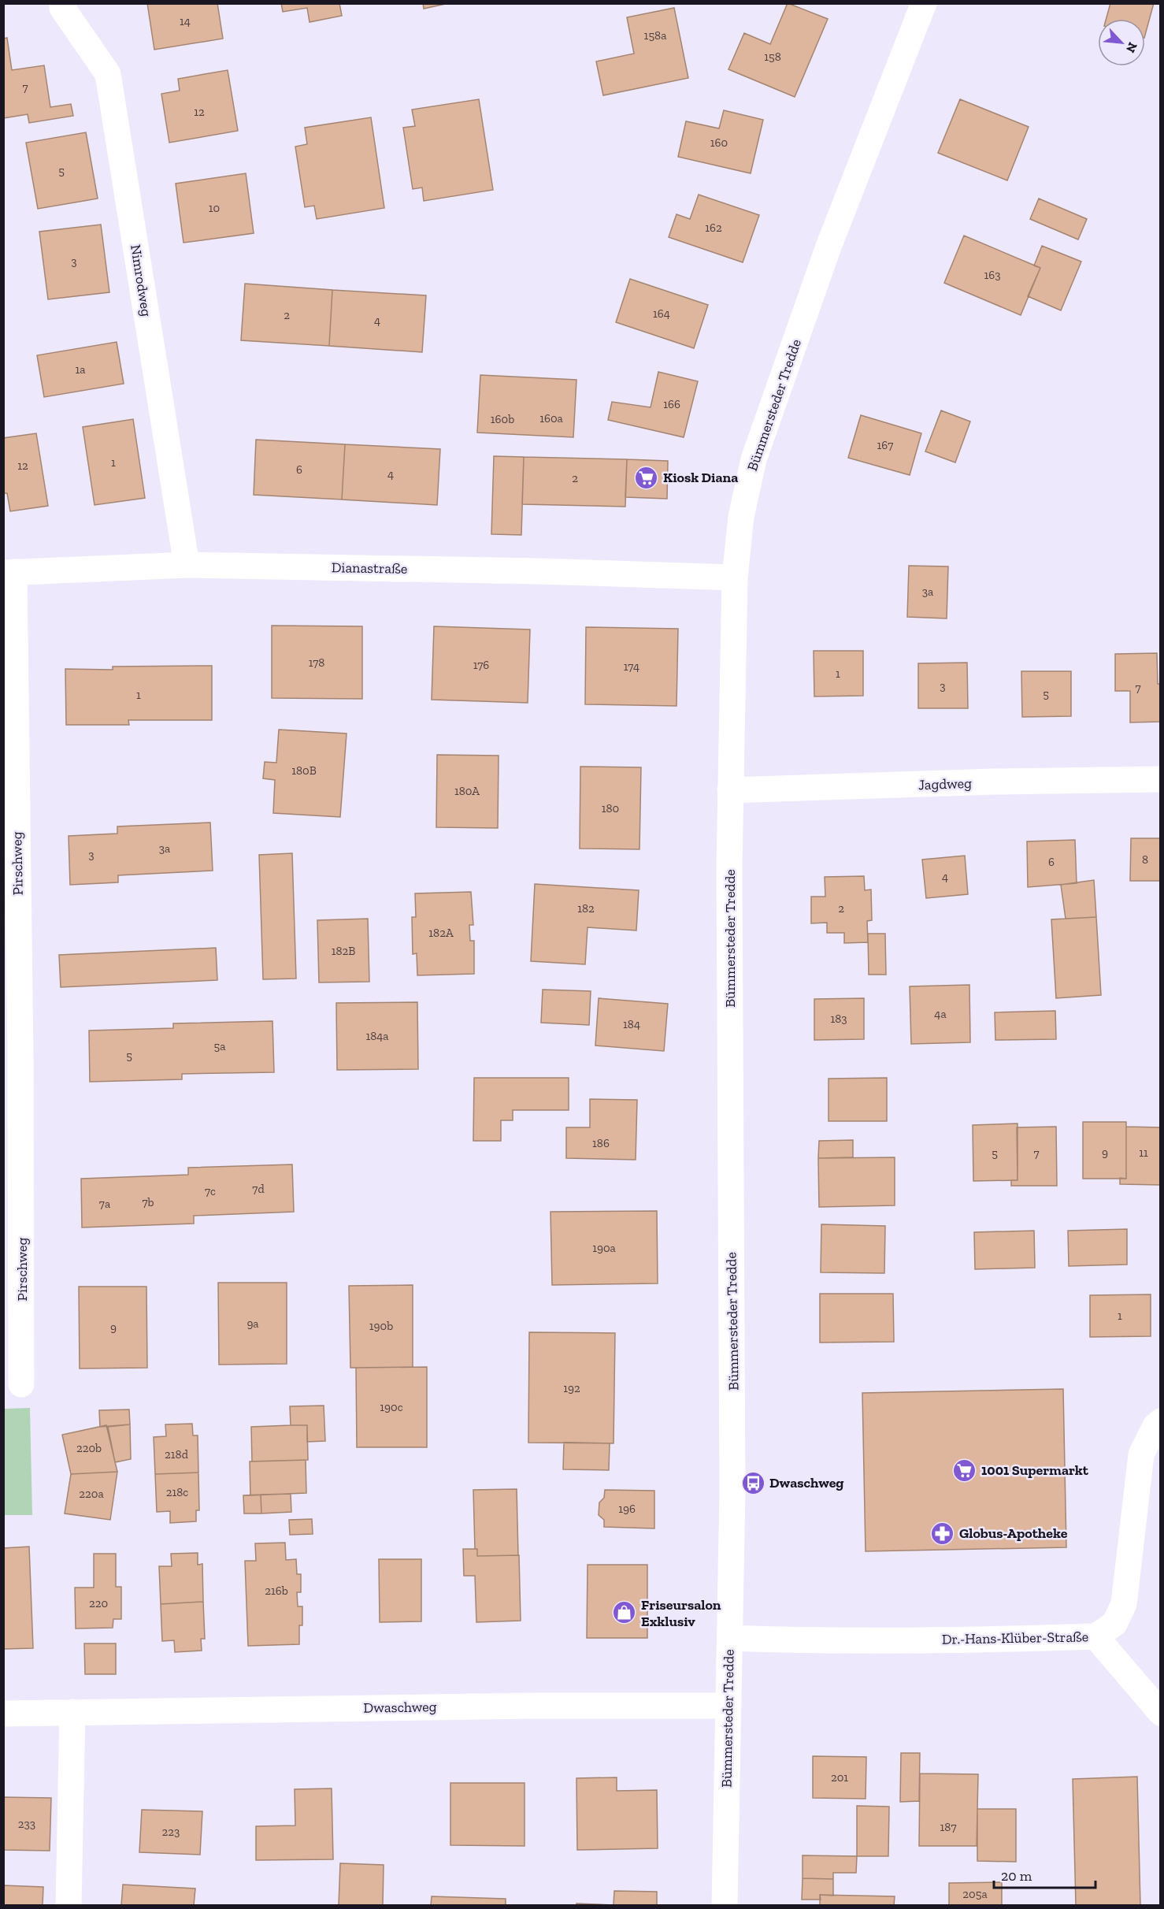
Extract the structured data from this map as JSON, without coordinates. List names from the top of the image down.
{
  "streets": {
    "street": [
      "Nimrodweg",
      "Bümmersteder Tredde",
      "Dianastraße",
      "Jagdweg",
      "Pirschweg",
      "Dr.-Hans-Klüber-Straße",
      "Dwaschweg"
    ]
  },
  "crossings": [
    ["Nimrodweg", "Dianastraße"],
    ["Bümmersteder Tredde", "Dianastraße"],
    ["Bümmersteder Tredde", "Jagdweg"],
    ["Bümmersteder Tredde", "Dr.-Hans-Klüber-Straße"],
    ["Bümmersteder Tredde", "Dwaschweg"],
    ["Dianastraße", "Pirschweg"]
  ],
  "places": {
    "supermarket": ["Kiosk Diana", "1001 Supermarkt"],
    "bus stop": ["Dwaschweg"],
    "pharmacy": ["Globus-Apotheke"],
    "shop": ["Friseursalon Exklusiv"]
  },
  "house_numbers": [
    "14",
    "158a",
    "158",
    "7",
    "12",
    "160",
    "5",
    "10",
    "162",
    "3",
    "163",
    "164",
    "2",
    "4",
    "1a",
    "166",
    "160a",
    "160b",
    "167",
    "1",
    "12",
    "6",
    "4",
    "2",
    "3a",
    "178",
    "176",
    "174",
    "1",
    "3",
    "7",
    "5",
    "1",
    "180B",
    "180A",
    "180",
    "3a",
    "3",
    "8",
    "6",
    "4",
    "182",
    "2",
    "182A",
    "182B",
    "4a",
    "183",
    "184",
    "184a",
    "5a",
    "5",
    "186",
    "9",
    "11",
    "5",
    "7",
    "7d",
    "7c",
    "7b",
    "7a",
    "190a",
    "1",
    "9a",
    "190b",
    "9",
    "192",
    "190c",
    "220b",
    "218d",
    "218c",
    "220a",
    "196",
    "216b",
    "220",
    "201",
    "233",
    "187",
    "223",
    "205a"
  ],
  "scale_bar": "20 m",
  "north": "bottom right"
}
